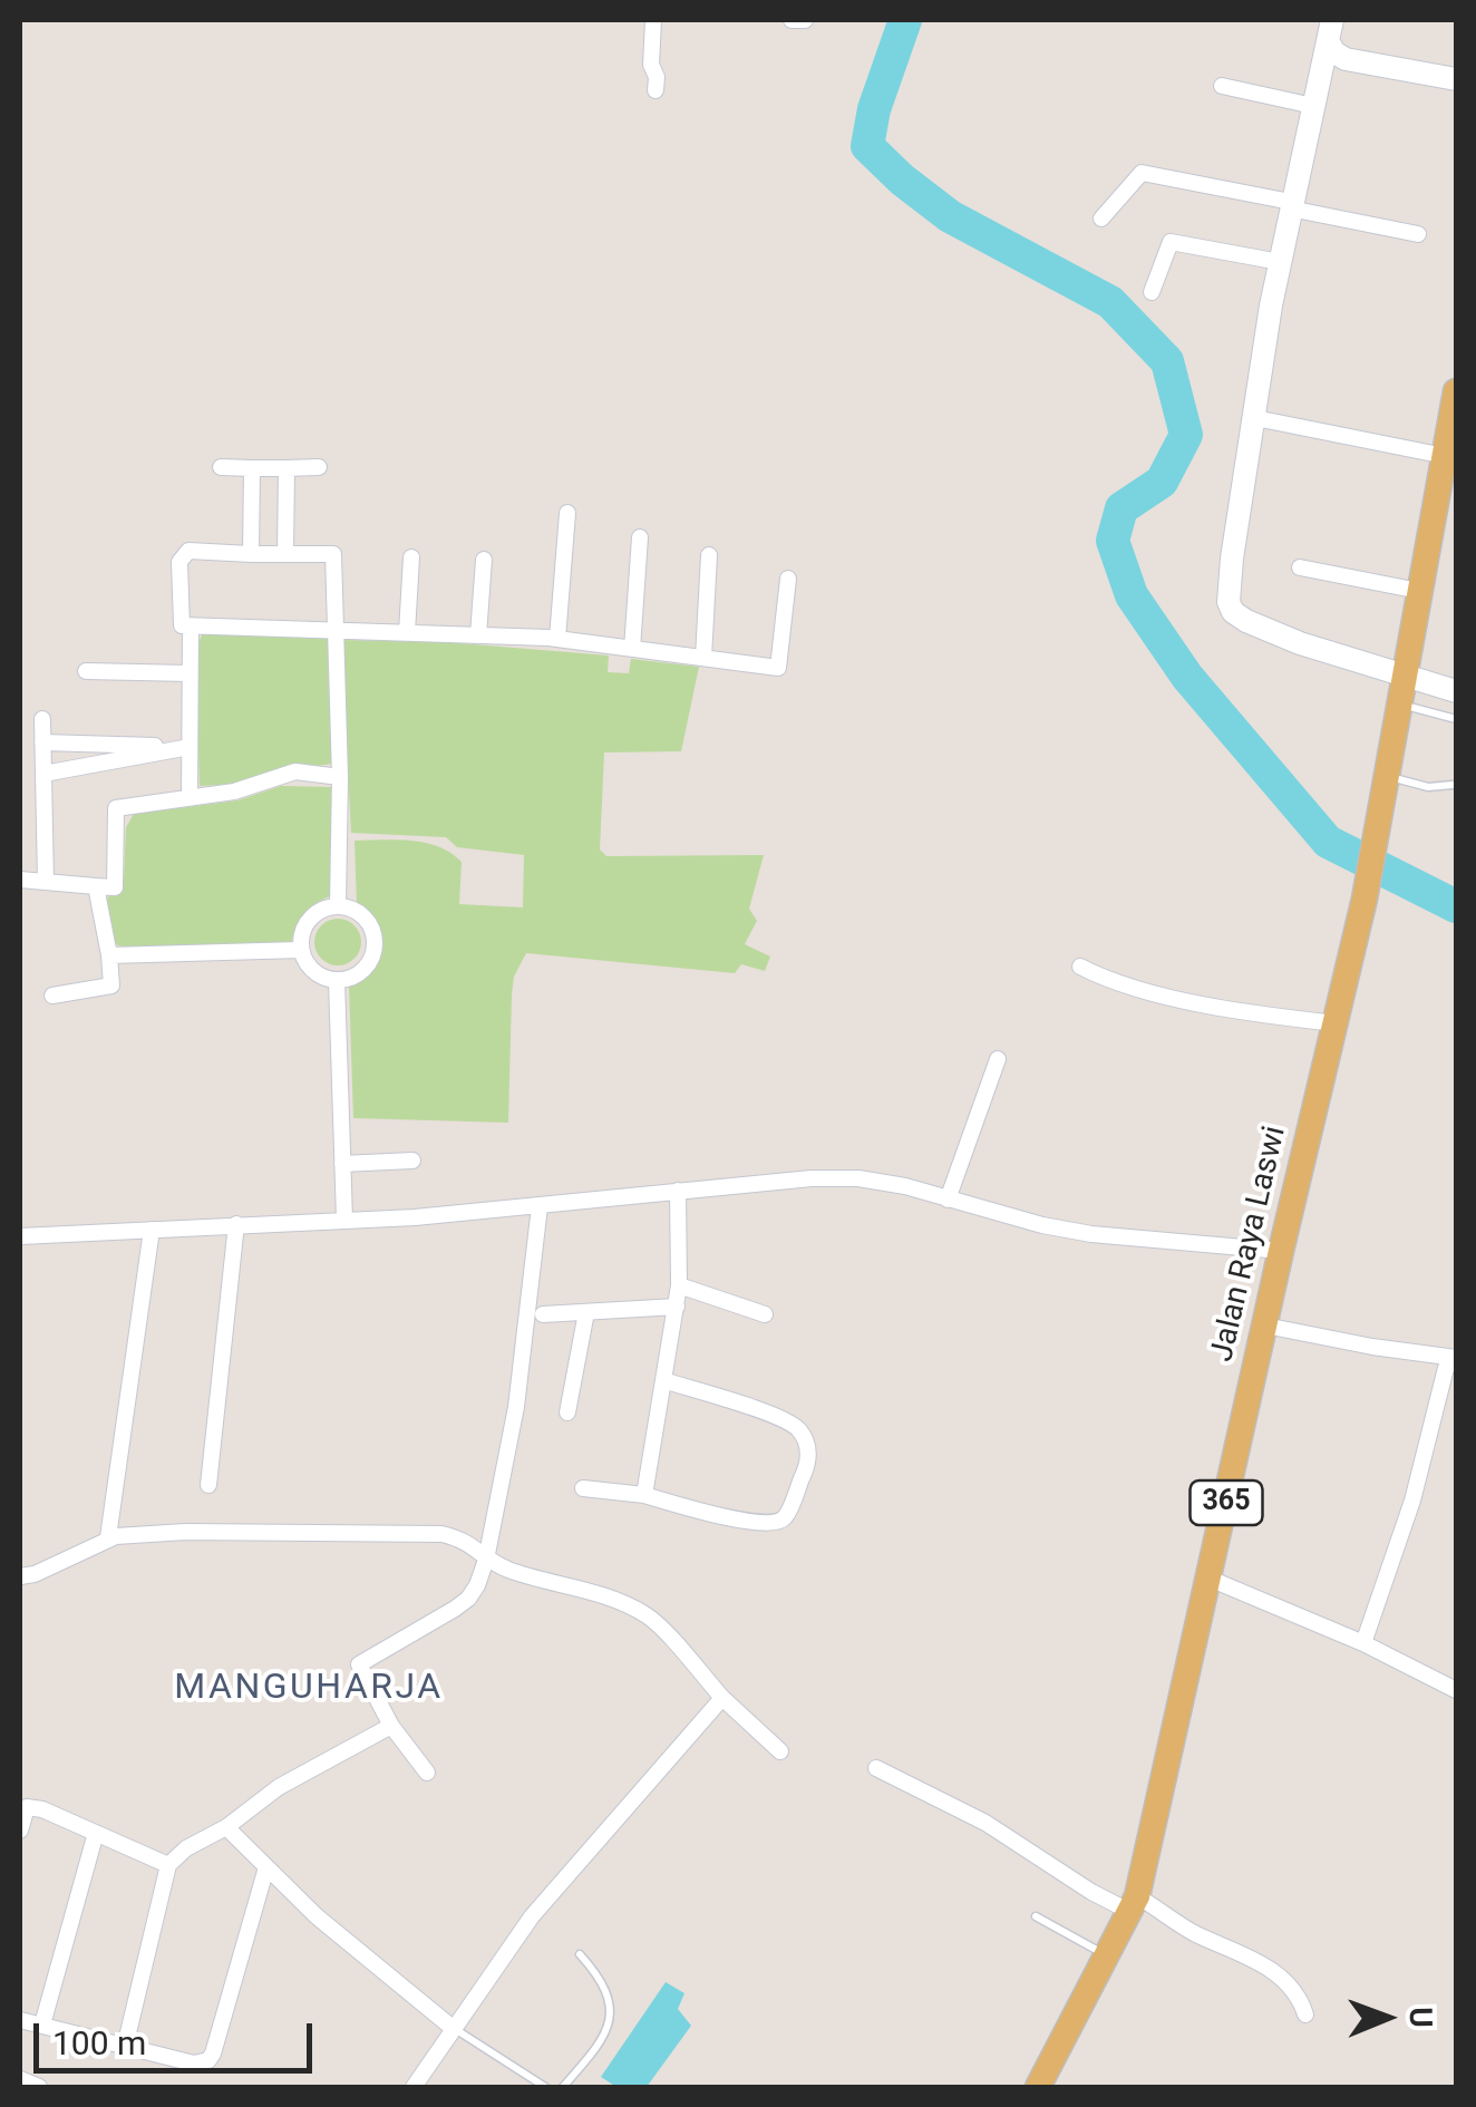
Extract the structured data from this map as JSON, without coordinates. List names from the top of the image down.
{
  "streets": {
    "main road": ["Jalan Raya Laswi", "365"]
  },
  "districts": ["MANGUHARJA"],
  "scale_bar": "100 m",
  "north": "right"
}
